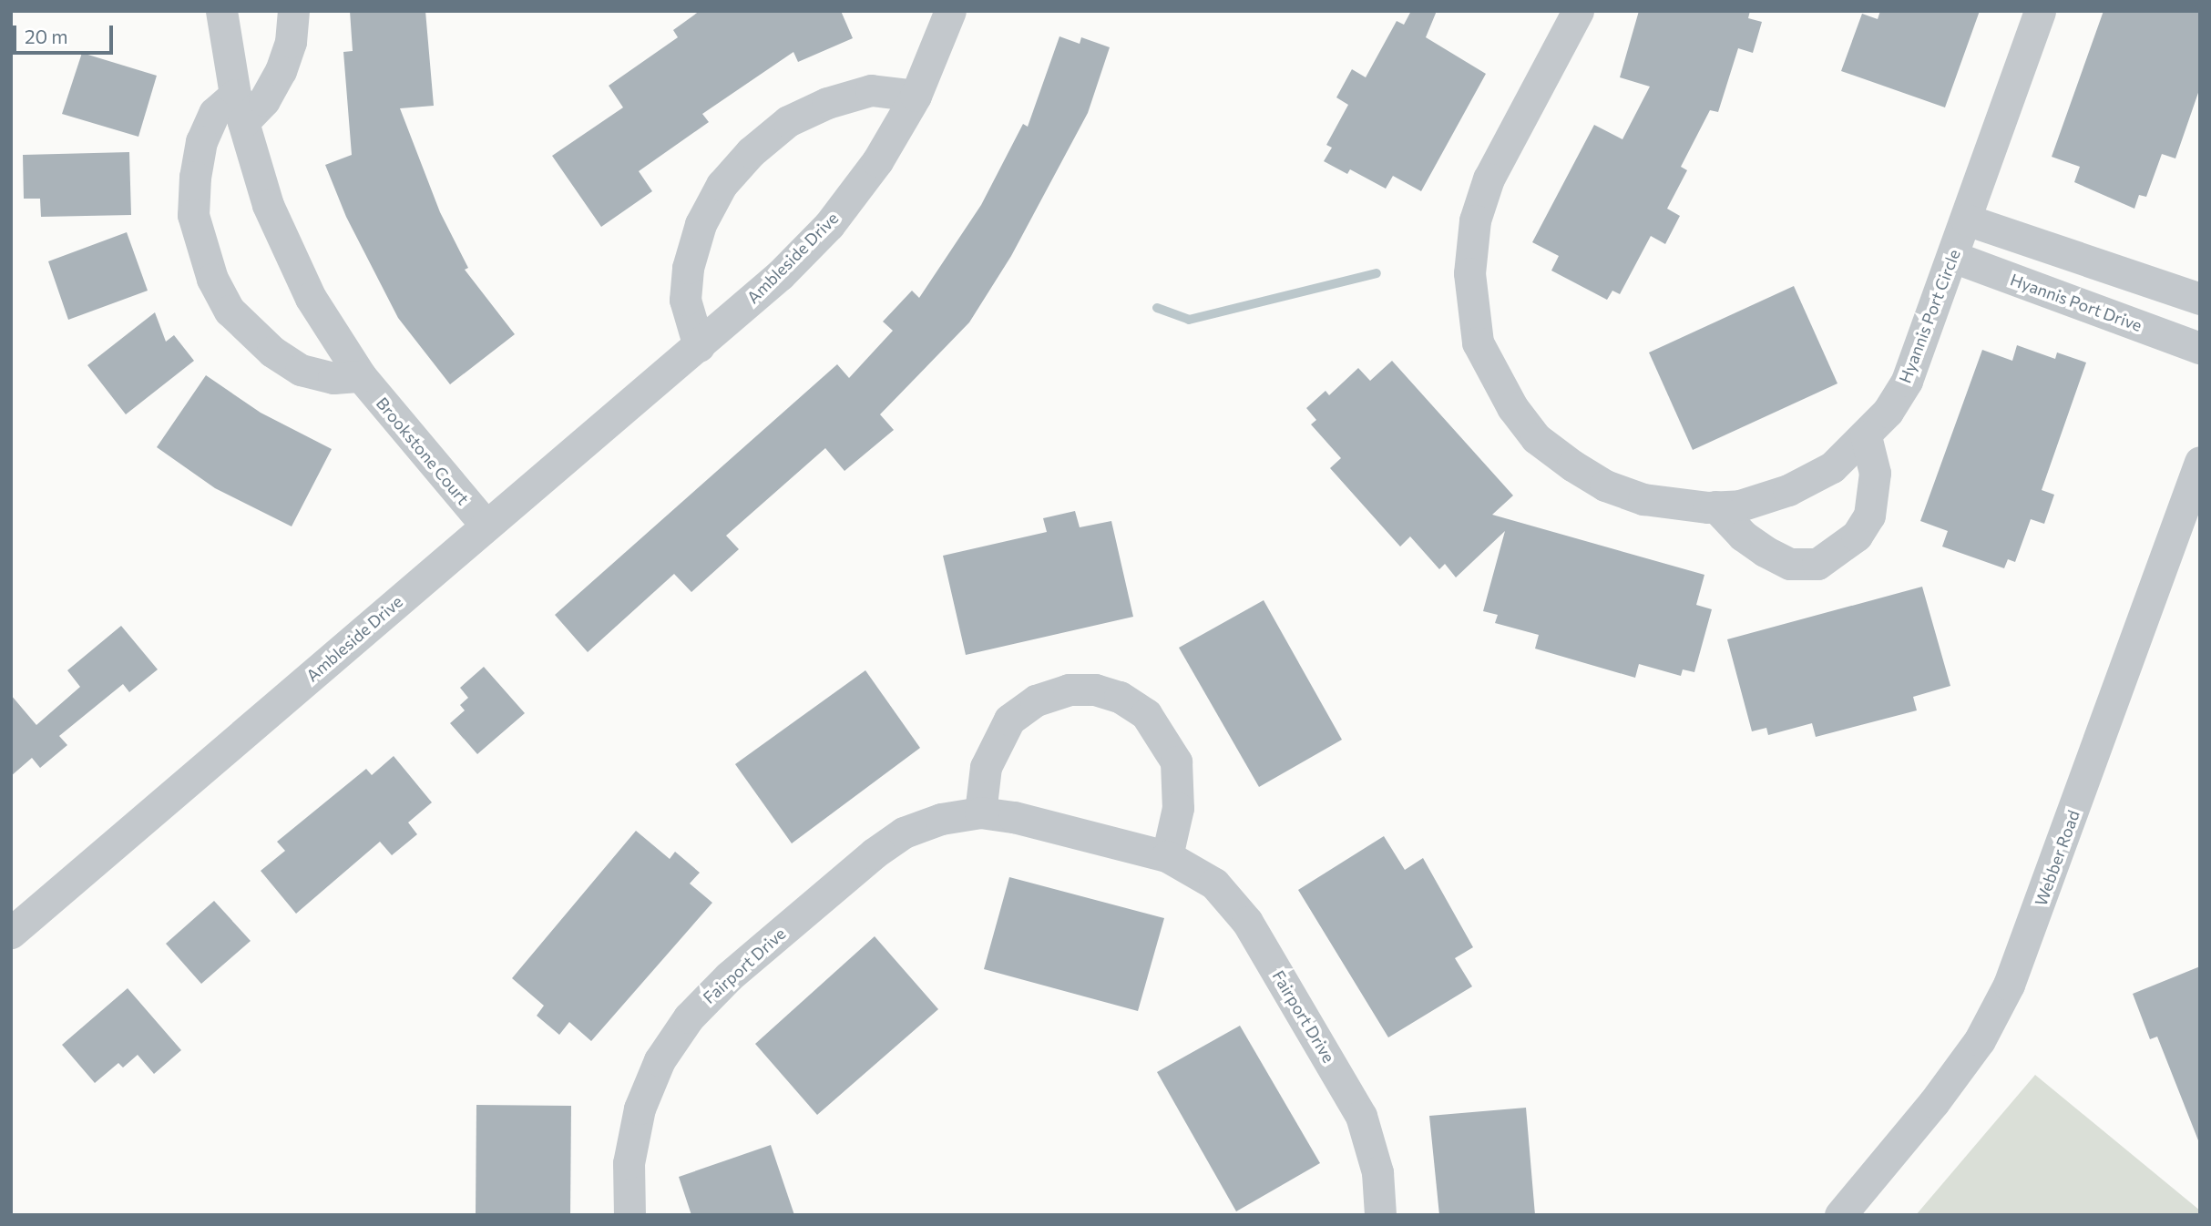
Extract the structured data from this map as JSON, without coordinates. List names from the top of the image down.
{
  "streets": {
    "street": [
      "Ambleside Drive",
      "Hyannis Port Drive",
      "Hyannis Port Circle",
      "Brookstone Court",
      "Webber Road",
      "Fairport Drive"
    ]
  },
  "crossings": [
    ["Ambleside Drive", "Brookstone Court"],
    ["Hyannis Port Drive", "Hyannis Port Circle"]
  ],
  "scale_bar": "20 m"
}
